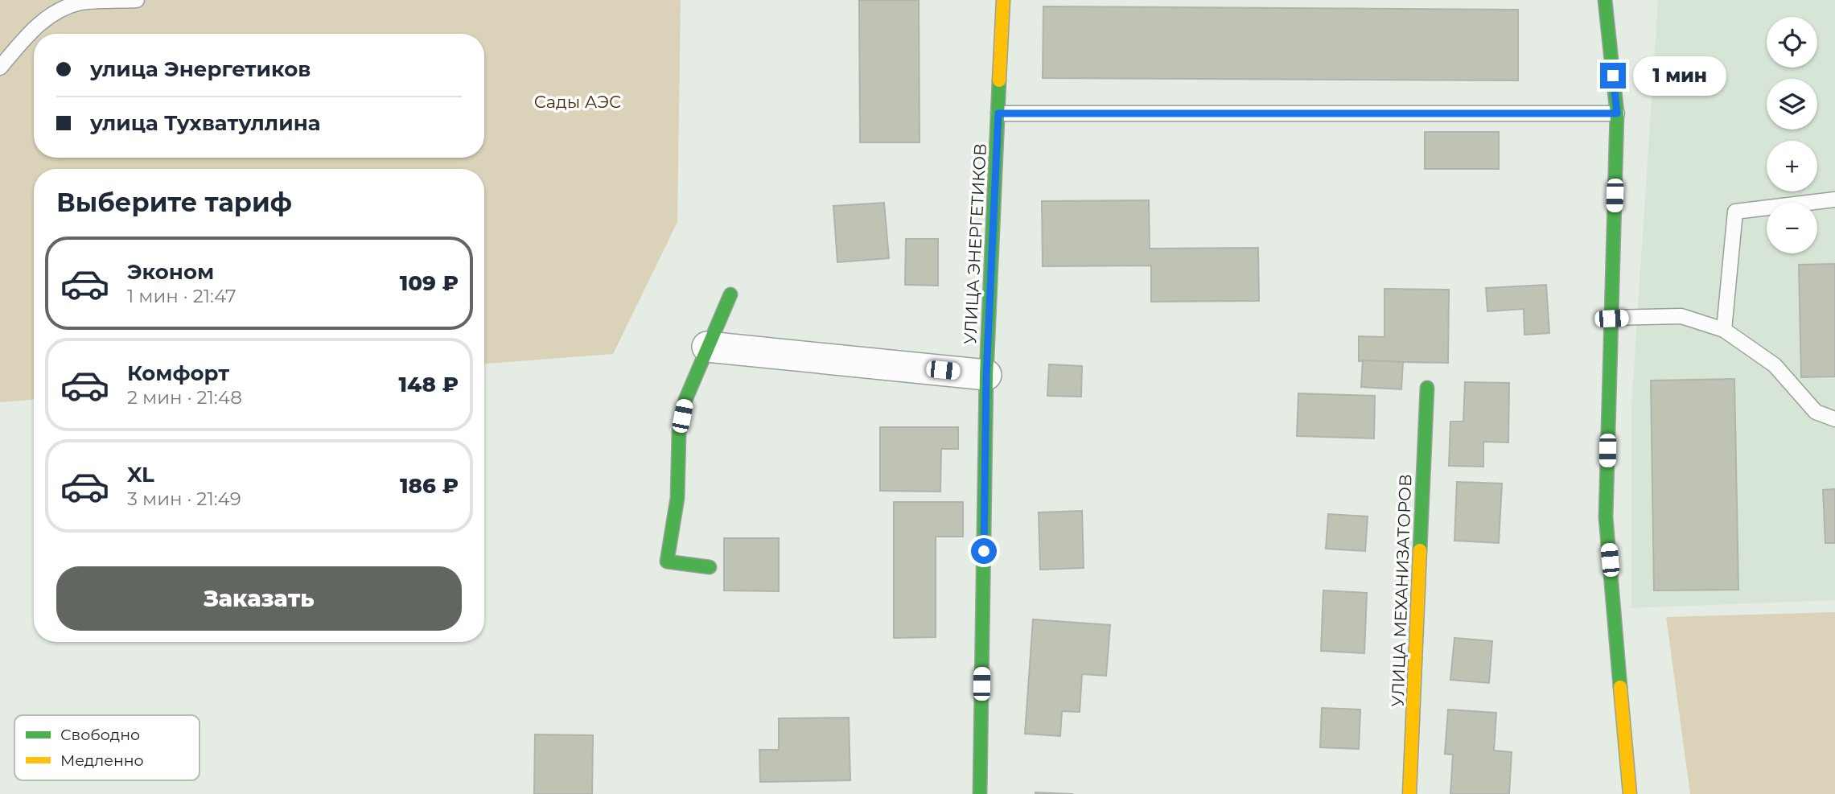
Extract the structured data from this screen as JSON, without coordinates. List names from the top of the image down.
{
  "streets": {
    "street": ["УЛИЦА ЭНЕРГЕТИКОВ", "УЛИЦА МЕХАНИЗАТОРОВ"]
  },
  "parks": ["Сады АЭС"],
  "legend": ["Свободно", "Медленно"],
  "page": {
    "map_buttons": ["+", "−"],
    "banner": ["улица Энергетиков", "улица Тухватуллина"],
    "bubble": "1 мин",
    "heading": "Выберите тариф",
    "list": [
      {
        "name": "Эконом",
        "note": "1 мин · 21:47",
        "value": "109 ₽"
      },
      {
        "name": "Комфорт",
        "note": "2 мин · 21:48",
        "value": "148 ₽"
      },
      {
        "name": "XL",
        "note": "3 мин · 21:49",
        "value": "186 ₽"
      }
    ],
    "buttons": "Заказать"
  }
}
